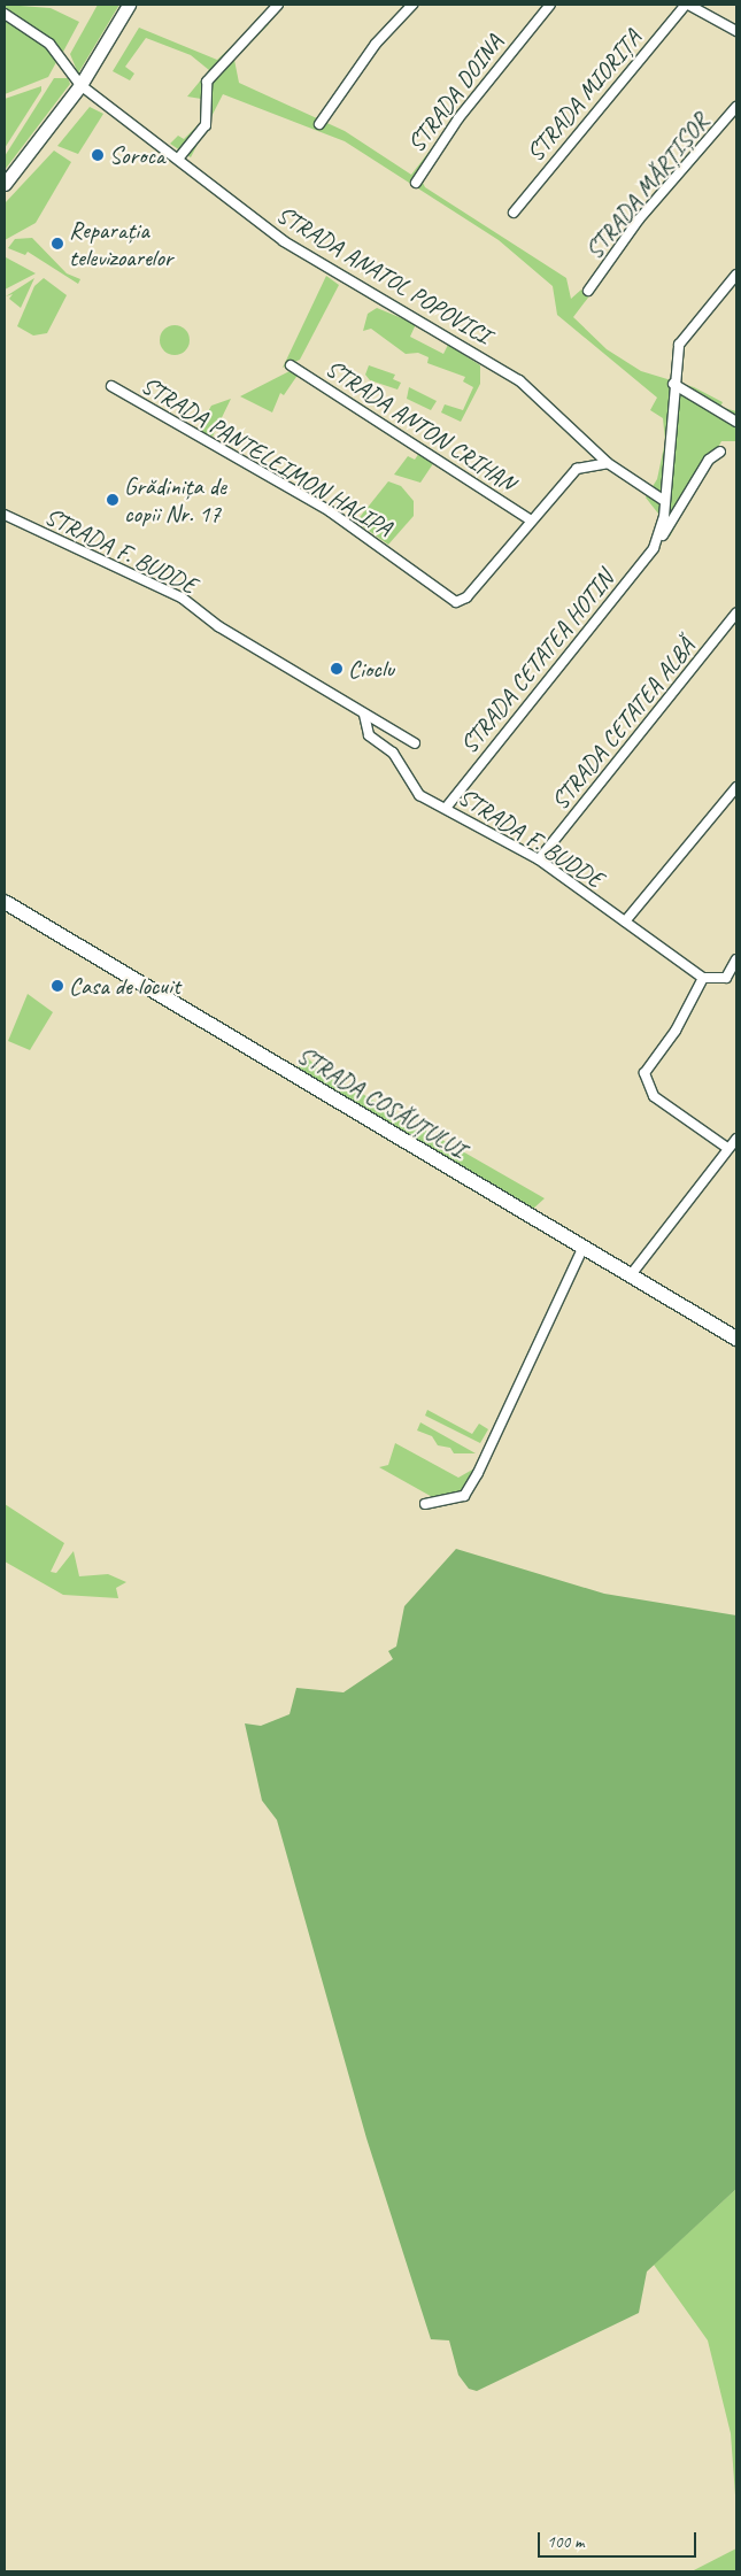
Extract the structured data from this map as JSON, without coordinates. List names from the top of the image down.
{
  "streets": {
    "main road": ["STRADA COSĂUȚULUI"],
    "street": [
      "STRADA DOINA",
      "STRADA MIORIȚA",
      "STRADA MĂRȚIȘOR",
      "STRADA ANATOL POPOVICI",
      "STRADA ANTON CRIHAN",
      "STRADA PANTELEIMON HALIPA",
      "STRADA F. BUDDE",
      "STRADA CETATEA HOTIN",
      "STRADA CETATEA ALBĂ"
    ]
  },
  "crossings": [
    ["STRADA ANTON CRIHAN", "STRADA PANTELEIMON HALIPA"],
    ["STRADA F. BUDDE", "STRADA CETATEA HOTIN"],
    ["STRADA F. BUDDE", "STRADA CETATEA ALBĂ"]
  ],
  "places": [
    "Soroca",
    "Reparația televizoarelor",
    "Grădinița de copii Nr. 17",
    "Cioclu",
    "Casa de locuit"
  ],
  "scale_bar": "100 m"
}
